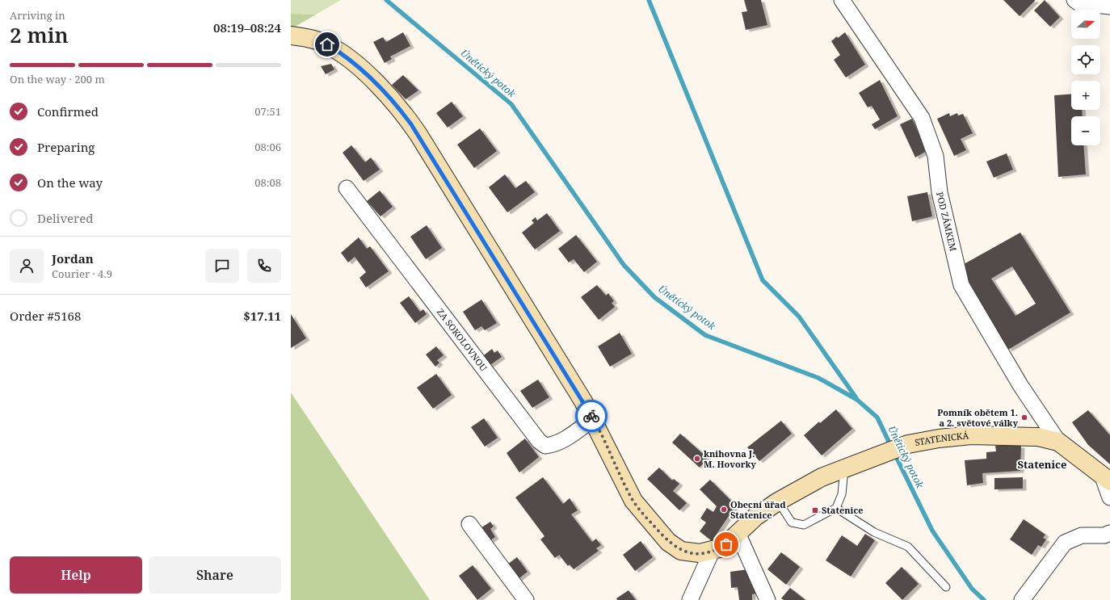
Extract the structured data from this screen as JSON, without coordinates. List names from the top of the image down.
{
  "streets": {
    "street": ["POD ZÁMKEM", "ZA SOKOLOVNOU", "STATENICKÁ"]
  },
  "crossings": [
    ["POD ZÁMKEM", "STATENICKÁ"]
  ],
  "districts": ["Statenice"],
  "water": ["Únětický potok"],
  "places": {
    "other": ["Pomník obětem 1. a 2. světové války", "knihovna J. M. Hovorky", "Obecní úřad Statenice"],
    "transit": ["Statenice"]
  },
  "north": "right",
  "page": {
    "heading": ["2 min", "Arriving in", "08:19–08:24"],
    "panel": [
      "Jordan",
      "Courier · 4.9",
      "Order #5168",
      "$17.11"
    ],
    "map_buttons": ["+", "−"],
    "bar": "On the way · 200 m",
    "list": [
      ["Confirmed", "07:51"],
      ["Preparing", "08:06"],
      ["On the way", "08:08"],
      "Delivered"
    ],
    "buttons": ["Help", "Share"]
  }
}
